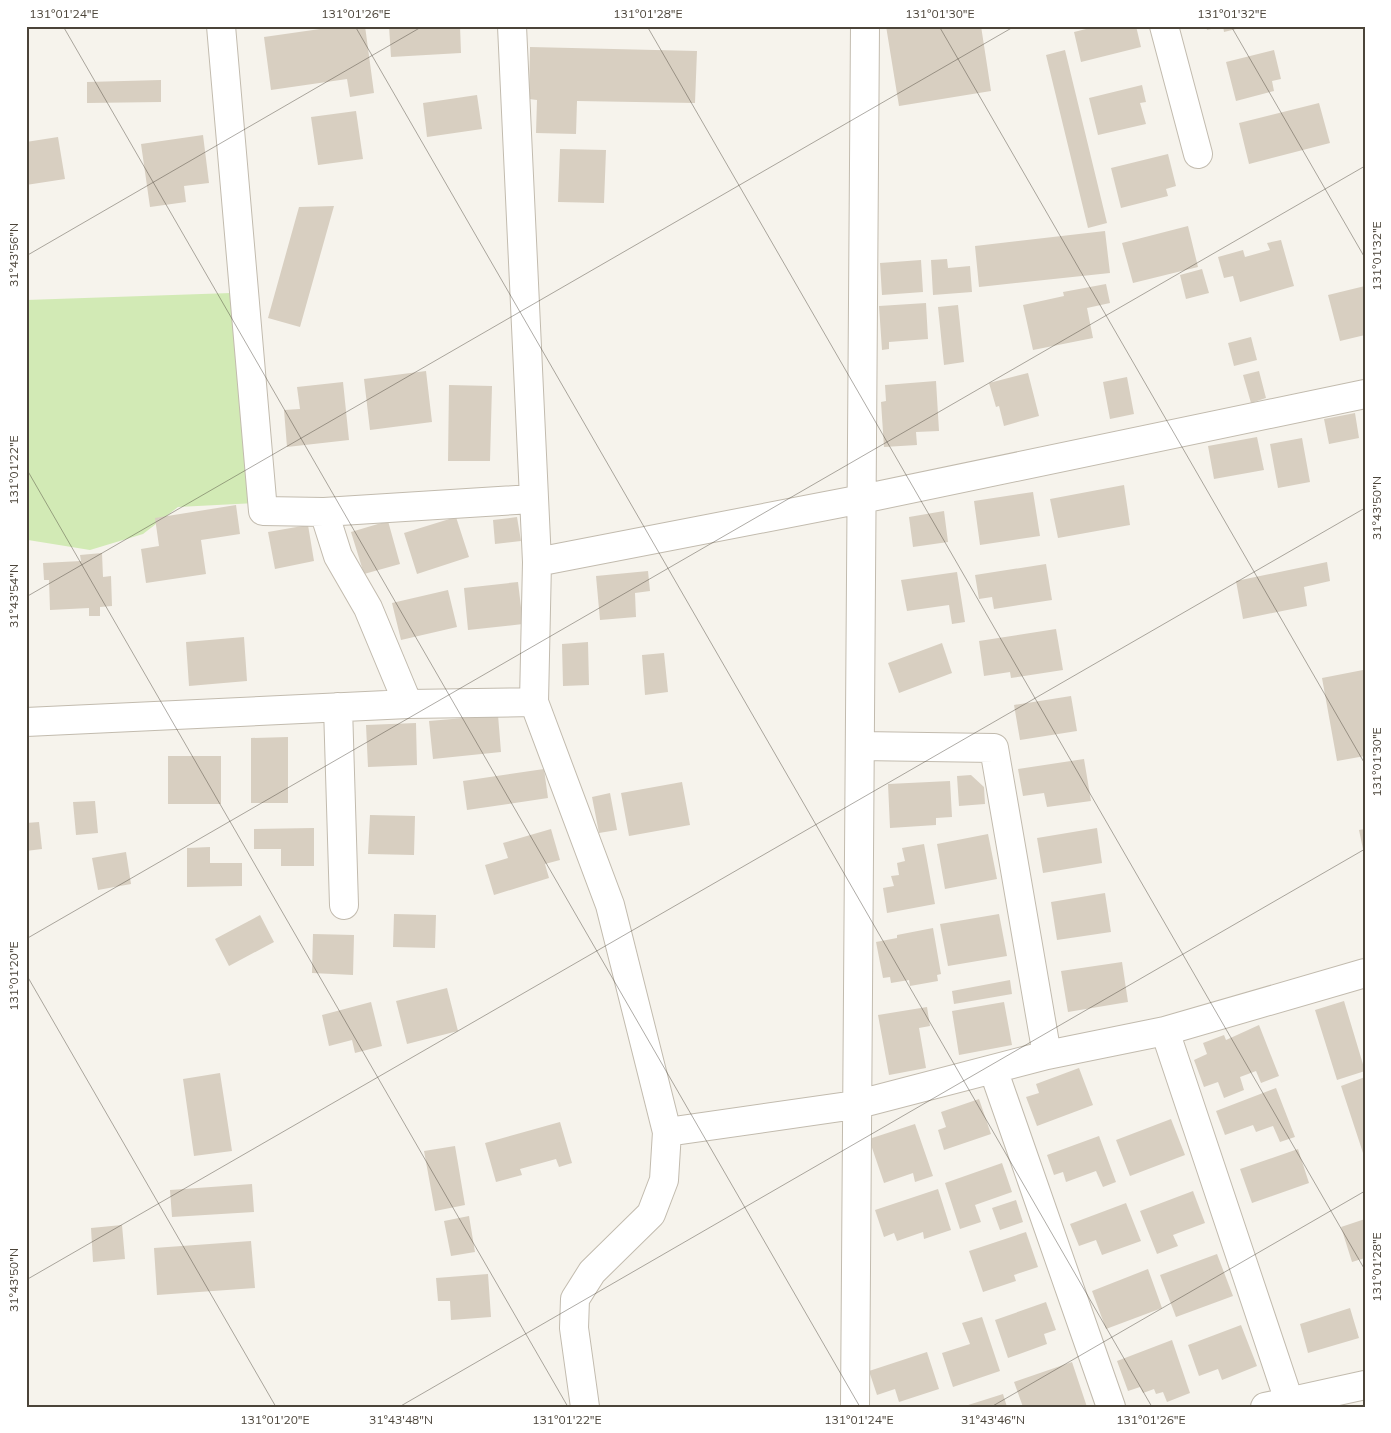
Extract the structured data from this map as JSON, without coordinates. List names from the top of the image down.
{
  "coordinates": [
    "131°01'24\"E",
    "131°01'26\"E",
    "131°01'28\"E",
    "131°01'30\"E",
    "131°01'32\"E",
    "31°43'56\"N",
    "131°01'22\"E",
    "31°43'50\"N",
    "31°43'54\"N",
    "131°01'20\"E",
    "31°43'48\"N",
    "31°43'46\"N"
  ]
}
